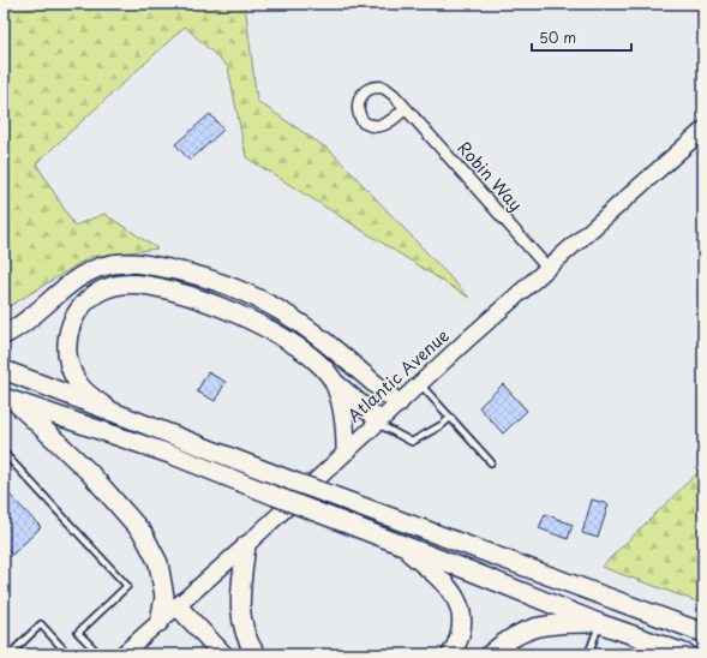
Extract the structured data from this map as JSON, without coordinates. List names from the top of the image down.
{
  "streets": {
    "main road": ["Atlantic Avenue"],
    "street": ["Robin Way"]
  },
  "crossings": [
    ["Robin Way", "Atlantic Avenue"]
  ],
  "scale_bar": "50 m"
}
